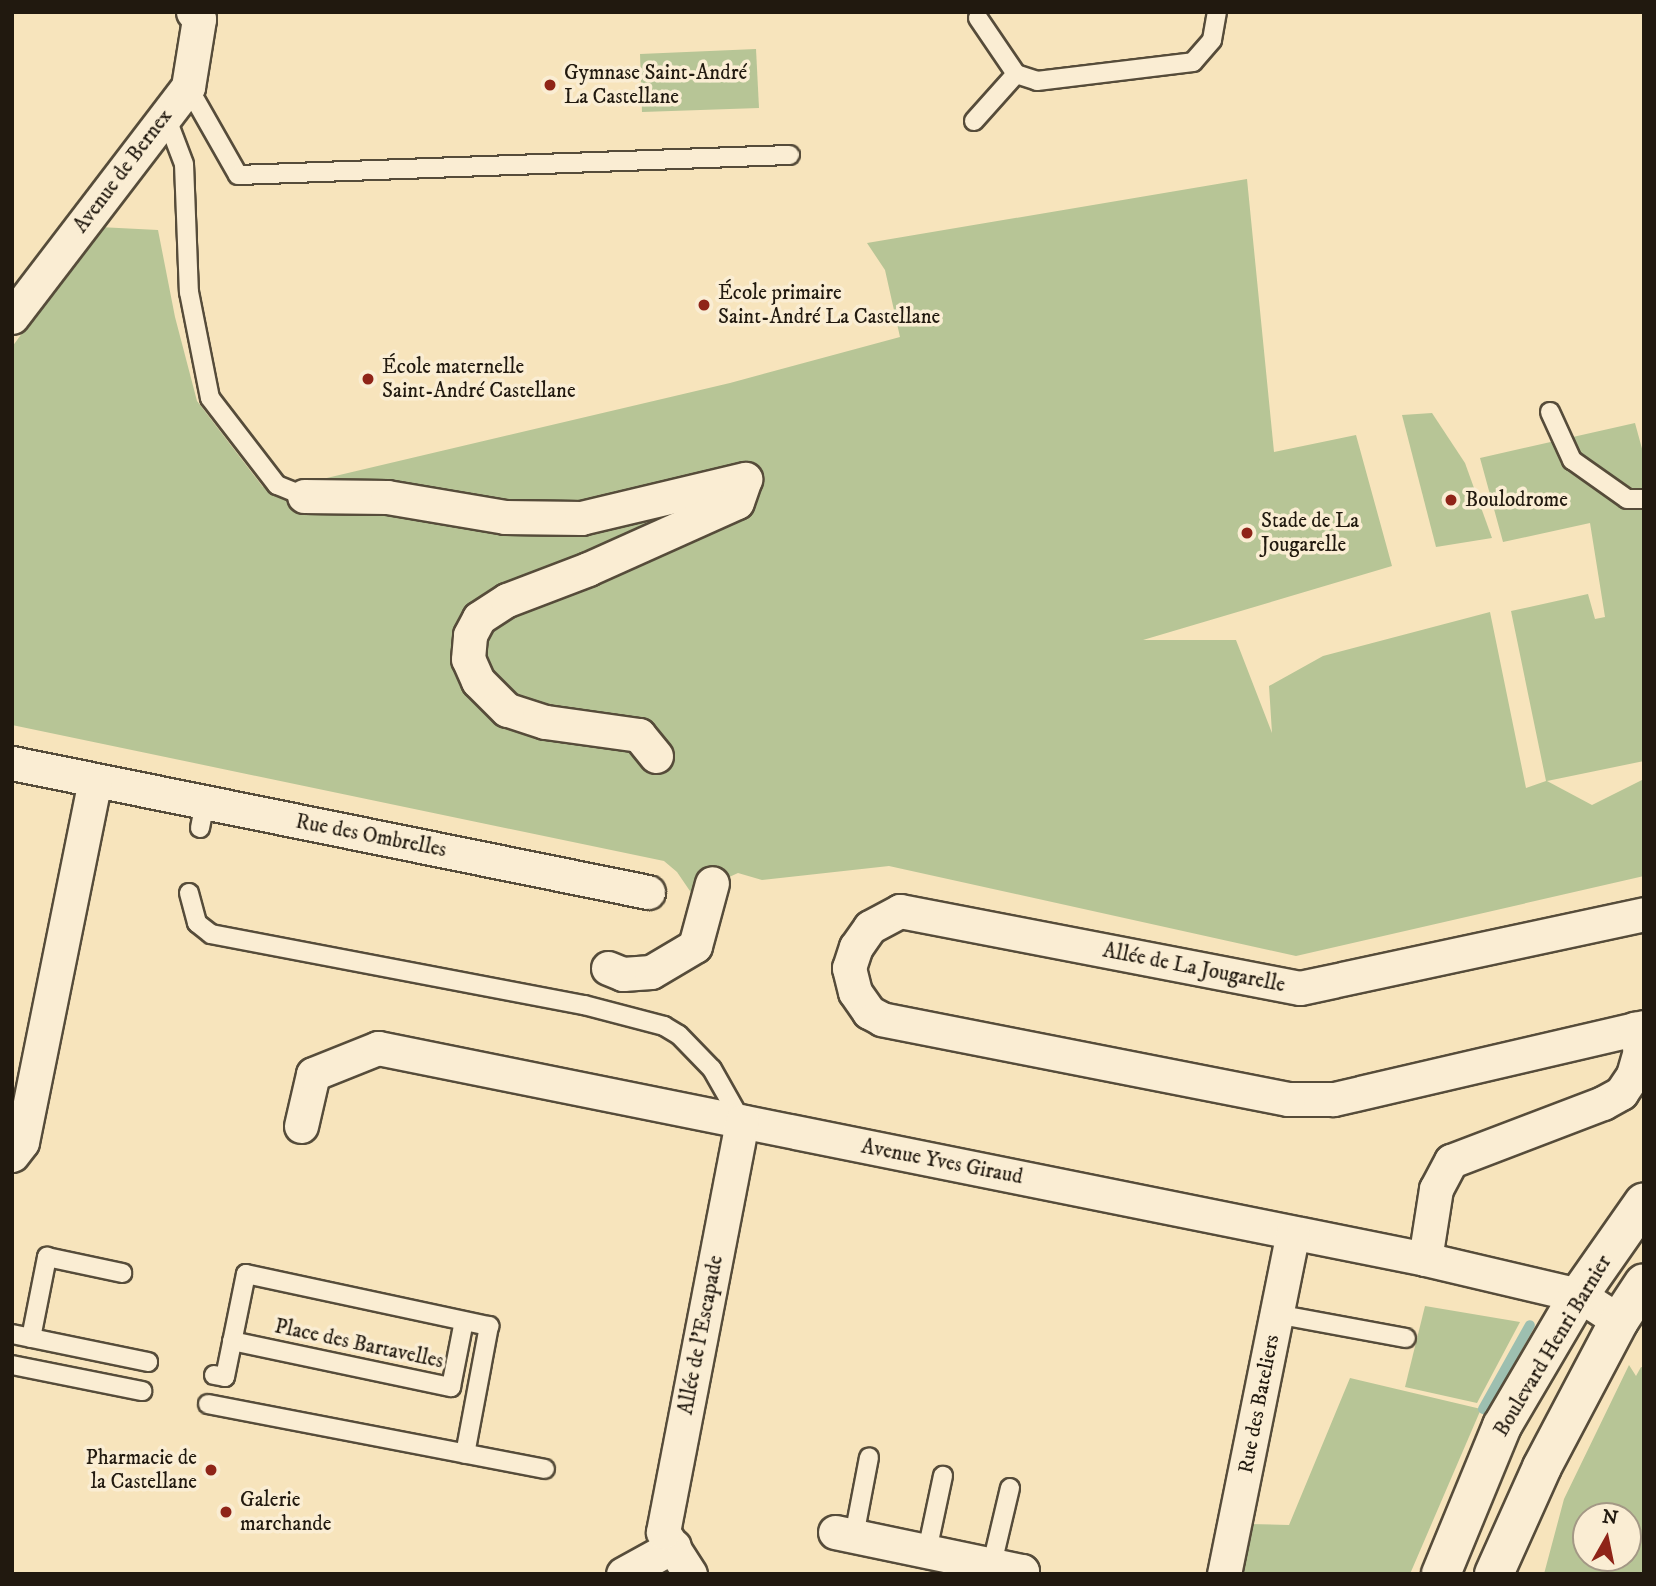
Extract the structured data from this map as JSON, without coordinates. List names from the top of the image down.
{
  "streets": {
    "main road": ["Boulevard Henri Barnier"],
    "street": [
      "Avenue de Bernex",
      "Rue des Ombrelles",
      "Allée de La Jougarelle",
      "Avenue Yves Giraud",
      "Allée de l'Escapade",
      "Rue des Bateliers"
    ],
    "lane": ["Place des Bartavelles"]
  },
  "crossings": [
    ["Avenue Yves Giraud", "Allée de l'Escapade"],
    ["Avenue Yves Giraud", "Boulevard Henri Barnier"],
    ["Avenue Yves Giraud", "Rue des Bateliers"]
  ],
  "places": [
    "Gymnase Saint-André La Castellane",
    "École primaire Saint-André La Castellane",
    "École maternelle Saint-André Castellane",
    "Boulodrome",
    "Stade de La Jougarelle",
    "Pharmacie de la Castellane",
    "Galerie marchande"
  ],
  "north": "top"
}
